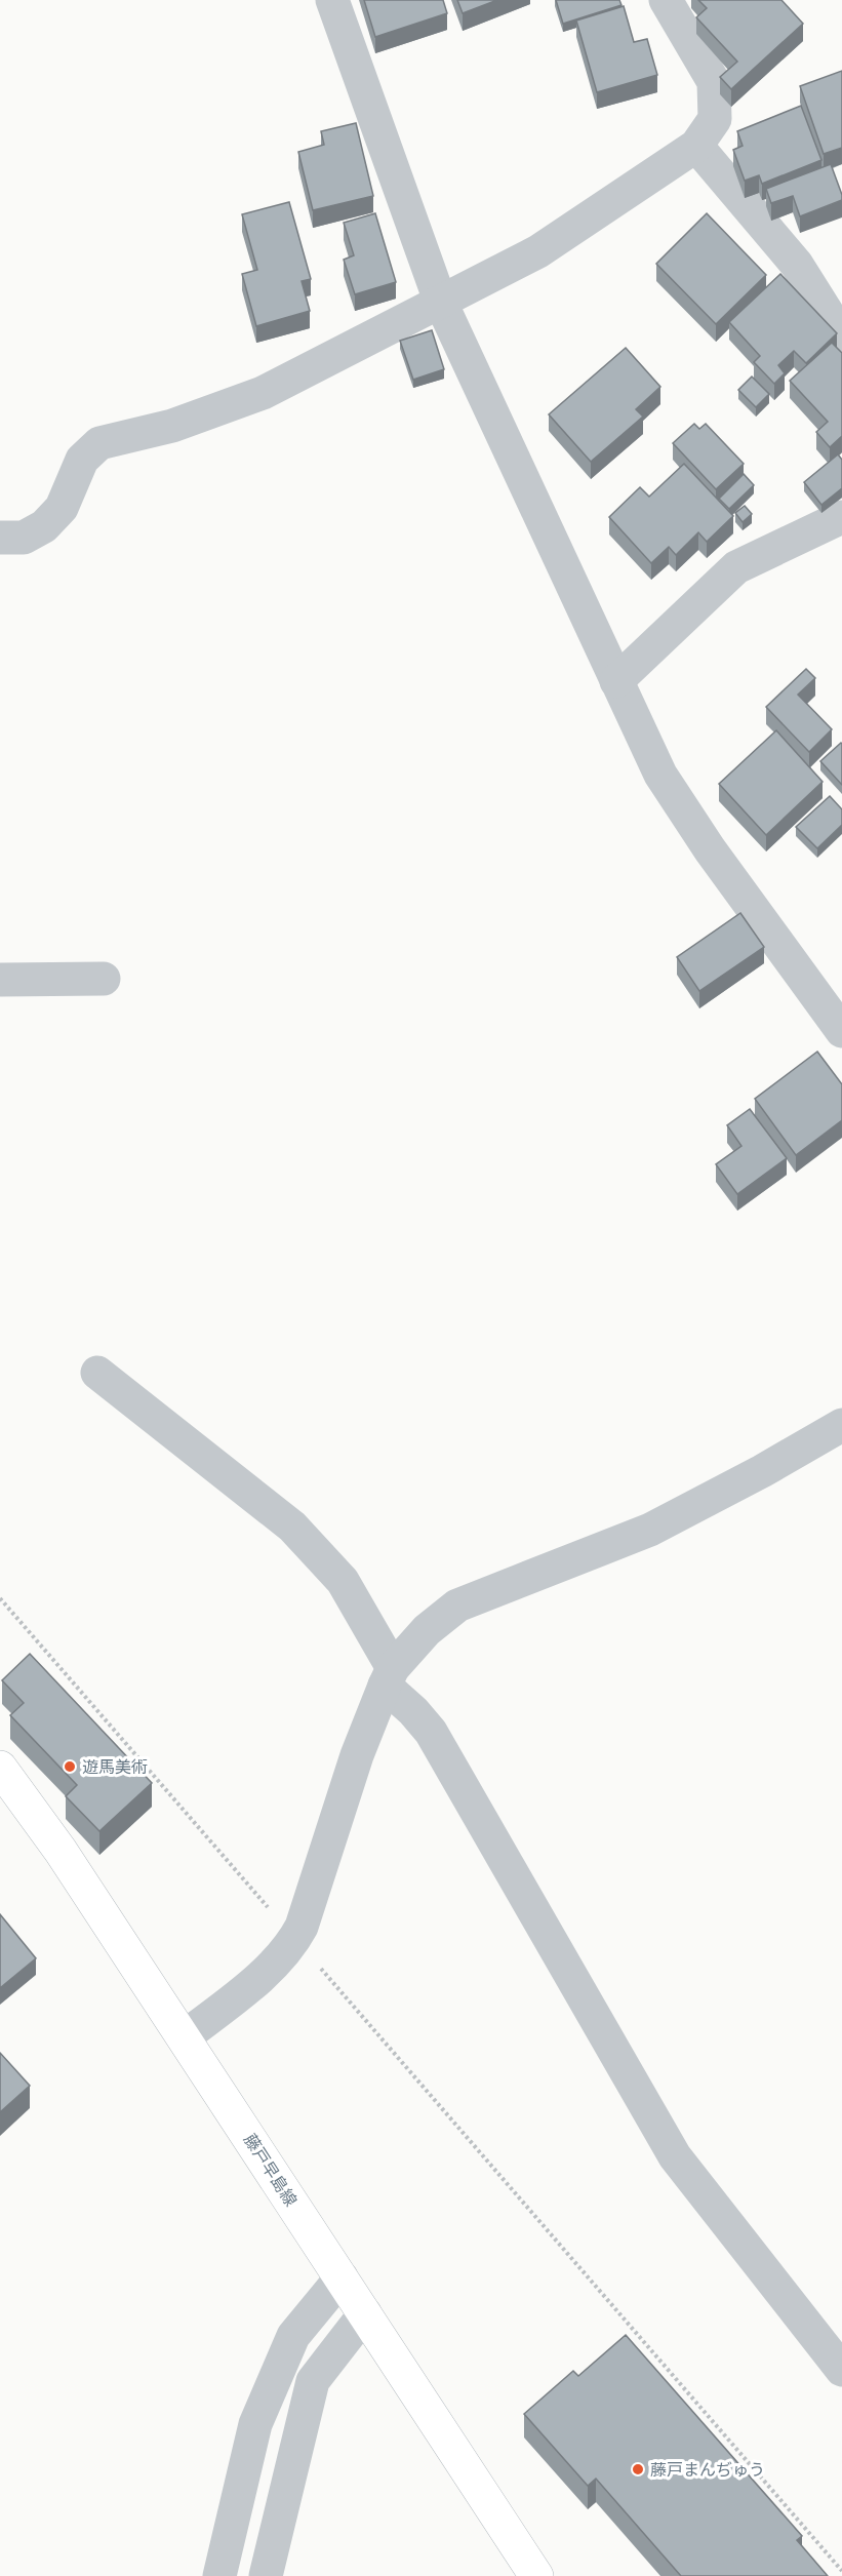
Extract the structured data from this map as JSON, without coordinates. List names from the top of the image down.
{
  "streets": {
    "main road": ["藤戸早島線"]
  },
  "places": ["遊馬美術", "藤戸まんぢゅう"]
}
